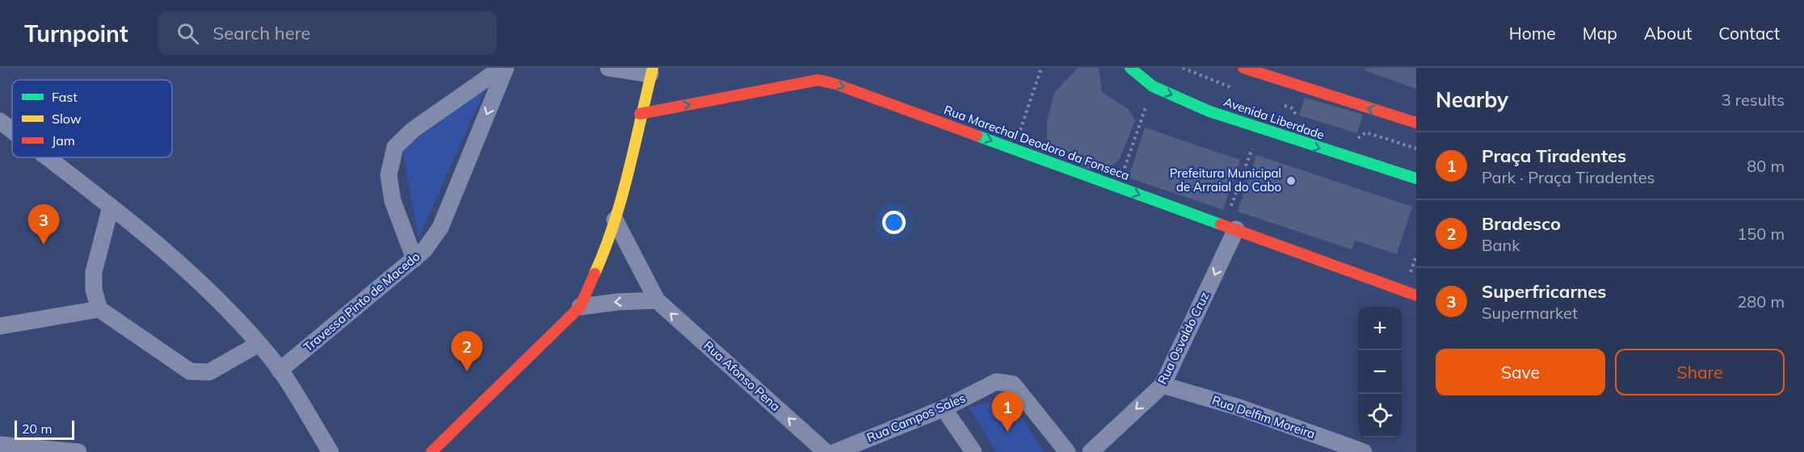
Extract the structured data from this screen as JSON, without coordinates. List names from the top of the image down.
{
  "streets": {
    "main road": ["Avenida Liberdade", "Rua Marechal Deodoro da Fonseca"],
    "street": [
      "Travessa Pinto de Macedo",
      "Rua Osvaldo Cruz",
      "Rua Afonso Pena",
      "Rua Delfim Moreira",
      "Rua Campos Sales"
    ]
  },
  "crossings": [
    ["Rua Marechal Deodoro da Fonseca", "Rua Osvaldo Cruz"],
    ["Rua Osvaldo Cruz", "Rua Delfim Moreira"]
  ],
  "one_way": [
    "Rua Marechal Deodoro da Fonseca",
    "Travessa Pinto de Macedo",
    "Rua Osvaldo Cruz",
    "Rua Afonso Pena"
  ],
  "places": ["Prefeitura Municipal de Arraial do Cabo"],
  "legend": ["Fast", "Slow", "Jam"],
  "scale_bar": "20 m",
  "page": {
    "header": "Turnpoint",
    "search": "Search here",
    "nav": [
      "Home",
      "Map",
      "About",
      "Contact"
    ],
    "heading": ["Nearby", "3 results"],
    "list": [
      {
        "mark": "1",
        "name": "Praça Tiradentes",
        "note": "Park · Praça Tiradentes",
        "value": "80 m"
      },
      {
        "mark": "2",
        "name": "Bradesco",
        "note": "Bank",
        "value": "150 m"
      },
      {
        "mark": "3",
        "name": "Superfricarnes",
        "note": "Supermarket",
        "value": "280 m"
      }
    ],
    "pins": ["3", "2", "1"],
    "map_buttons": ["+", "−"],
    "buttons": ["Save", "Share"],
    "scale": "20 m"
  }
}
